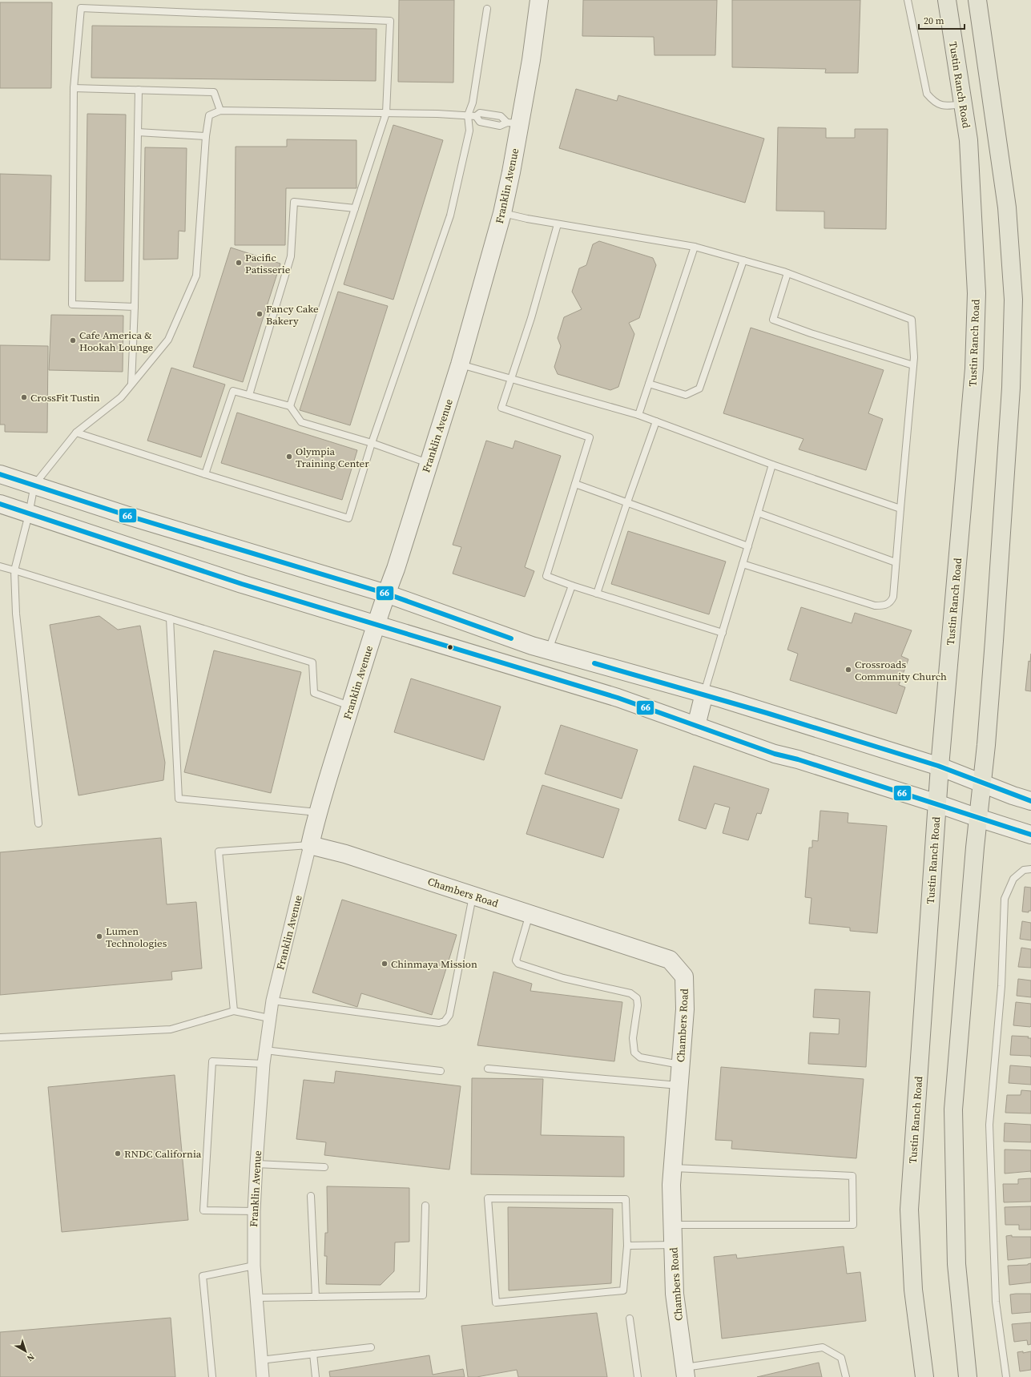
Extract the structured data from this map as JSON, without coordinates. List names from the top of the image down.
{
  "streets": {
    "main road": ["Tustin Ranch Road", "Franklin Avenue", "Chambers Road"]
  },
  "crossings": [
    ["Franklin Avenue", "Chambers Road"]
  ],
  "places": [
    "Pacific Patisserie",
    "Fancy Cake Bakery",
    "Cafe America & Hookah Lounge",
    "CrossFit Tustin",
    "Olympia Training Center",
    "Crossroads Community Church",
    "Lumen Technologies",
    "Chinmaya Mission",
    "RNDC California"
  ],
  "lines": ["transit line 66"],
  "scale_bar": "20 m",
  "north": "bottom right"
}
